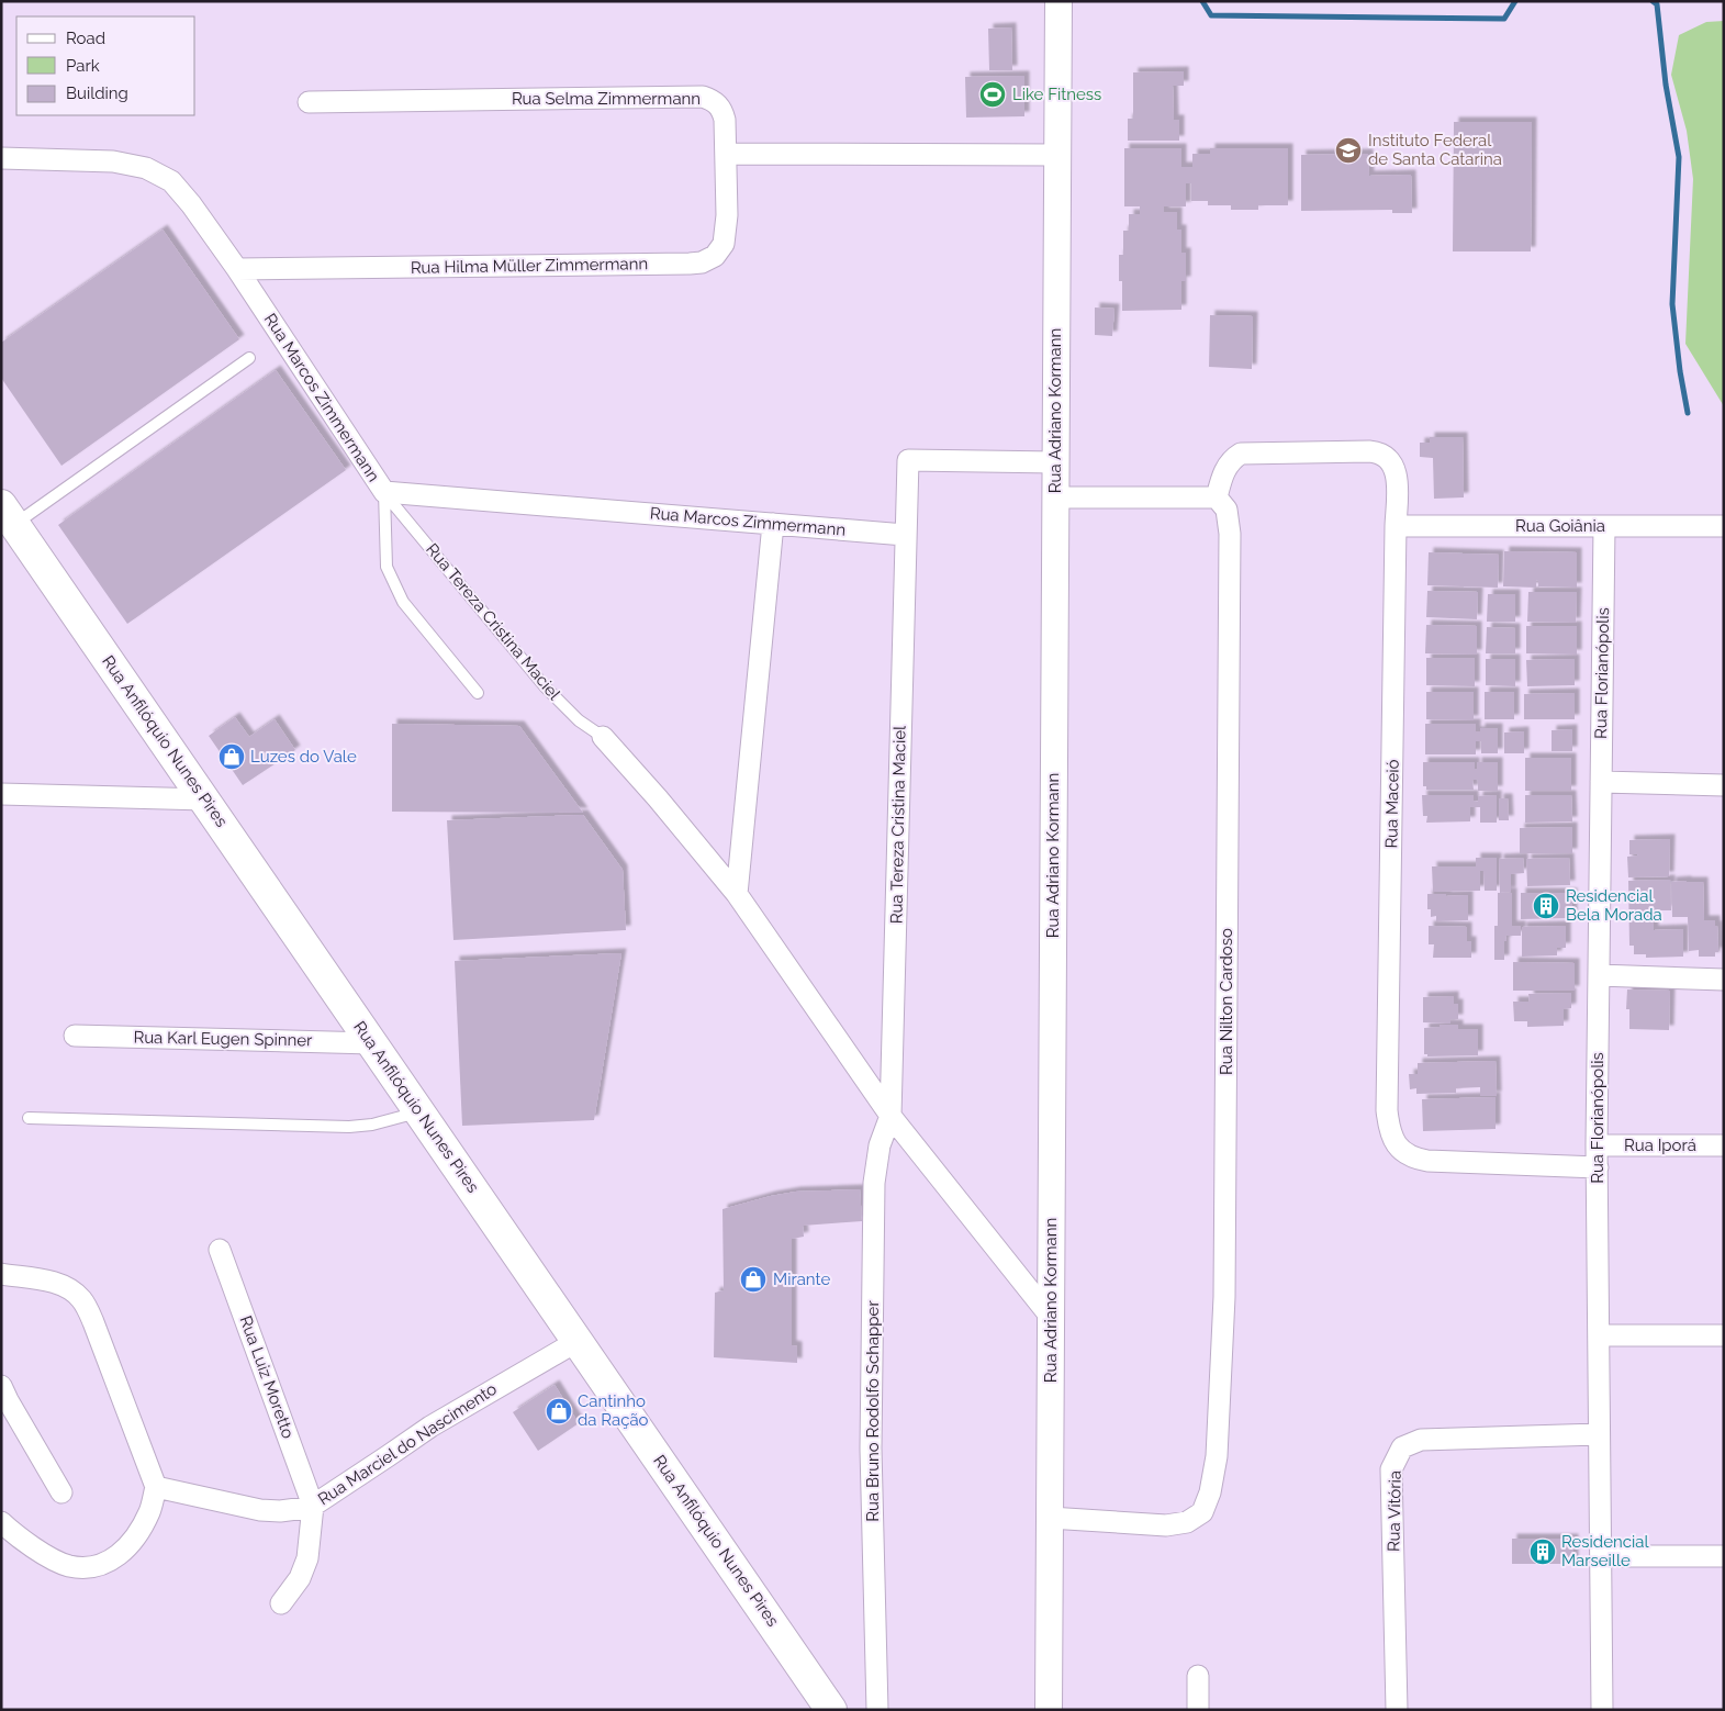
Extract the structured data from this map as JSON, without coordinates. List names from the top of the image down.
{
  "streets": {
    "main road": ["Rua Anfilóquio Nunes Pires"],
    "street": [
      "Rua Selma Zimmermann",
      "Rua Hilma Müller Zimmermann",
      "Rua Marcos Zimmermann",
      "Rua Adriano Kormann",
      "Rua Goiânia",
      "Rua Tereza Cristina Maciel",
      "Rua Florianópolis",
      "Rua Maceió",
      "Rua Nilton Cardoso",
      "Rua Karl Eugen Spinner",
      "Rua Iporá",
      "Rua Luiz Moretto",
      "Rua Bruno Rodolfo Schapper",
      "Rua Marciel do Nascimento",
      "Rua Vitória"
    ]
  },
  "crossings": [
    ["Rua Selma Zimmermann", "Rua Hilma Müller Zimmermann"],
    ["Rua Hilma Müller Zimmermann", "Rua Marcos Zimmermann"],
    ["Rua Marcos Zimmermann", "Rua Tereza Cristina Maciel"],
    ["Rua Adriano Kormann", "Rua Tereza Cristina Maciel"],
    ["Rua Adriano Kormann", "Rua Nilton Cardoso"],
    ["Rua Goiânia", "Rua Florianópolis"],
    ["Rua Goiânia", "Rua Maceió"],
    ["Rua Tereza Cristina Maciel", "Rua Bruno Rodolfo Schapper"],
    ["Rua Florianópolis", "Rua Maceió"],
    ["Rua Florianópolis", "Rua Iporá"],
    ["Rua Florianópolis", "Rua Vitória"],
    ["Rua Anfilóquio Nunes Pires", "Rua Karl Eugen Spinner"],
    ["Rua Anfilóquio Nunes Pires", "Rua Marciel do Nascimento"],
    ["Rua Maceió", "Rua Nilton Cardoso"],
    ["Rua Luiz Moretto", "Rua Marciel do Nascimento"]
  ],
  "places": {
    "sports": ["Like Fitness"],
    "school or university": ["Instituto Federal de Santa Catarina"],
    "shop": ["Luzes do Vale", "Mirante", "Cantinho da Ração"],
    "building": ["Residencial Bela Morada", "Residencial Marseille"]
  },
  "legend": ["Road", "Park", "Building"]
}
